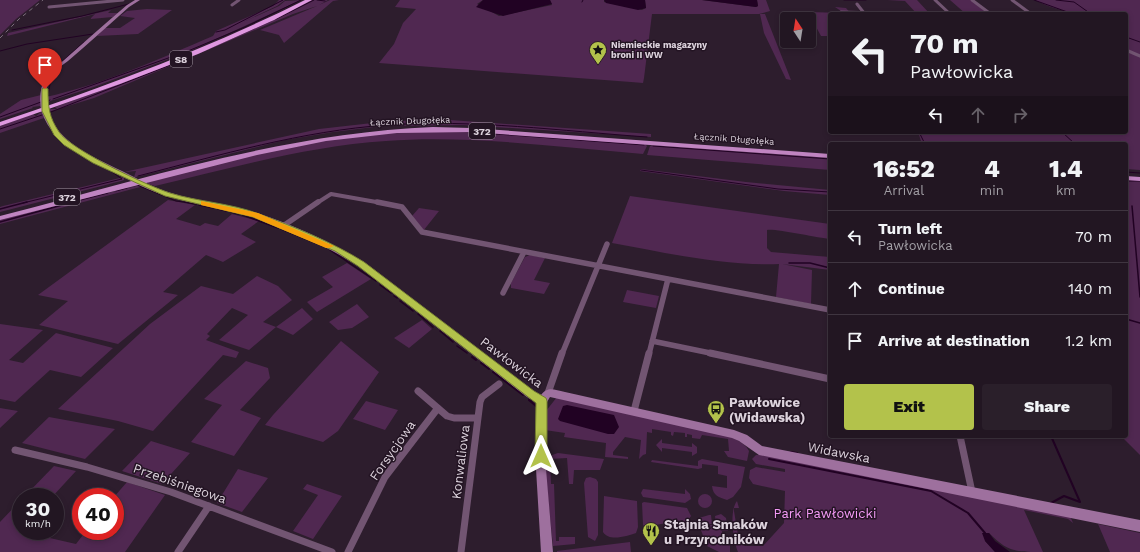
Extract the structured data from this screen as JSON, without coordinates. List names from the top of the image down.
{
  "streets": {
    "highway": ["S8"],
    "main road": ["Łącznik Długołęka", "372"],
    "street": [
      "Pawłowicka",
      "Forsycjowa",
      "Widawska",
      "Konwaliowa",
      "Przebiśniegowa"
    ]
  },
  "crossings": [
    ["Łącznik Długołęka", "Pawłowicka"],
    ["Pawłowicka", "Widawska"]
  ],
  "parks": ["Park Pawłowicki"],
  "places": {
    "place": ["Niemieckie magazyny broni II WW"],
    "bus stop": ["Pawłowice (Widawska)"],
    "restaurant": ["Stajnia Smaków u Przyrodników"]
  },
  "north": "top",
  "page": {
    "turn": ["70 m", "Pawłowicka"],
    "eta": [
      "16:52",
      "Arrival",
      "4",
      "min",
      "1.4",
      "km"
    ],
    "list": [
      {
        "name": "Turn left",
        "note": "Pawłowicka",
        "value": "70 m"
      },
      {
        "name": "Continue",
        "value": "140 m"
      },
      {
        "name": "Arrive at destination",
        "value": "1.2 km"
      }
    ],
    "buttons": ["Exit", "Share"],
    "speed": "30 km/h",
    "limit": "40"
  }
}
